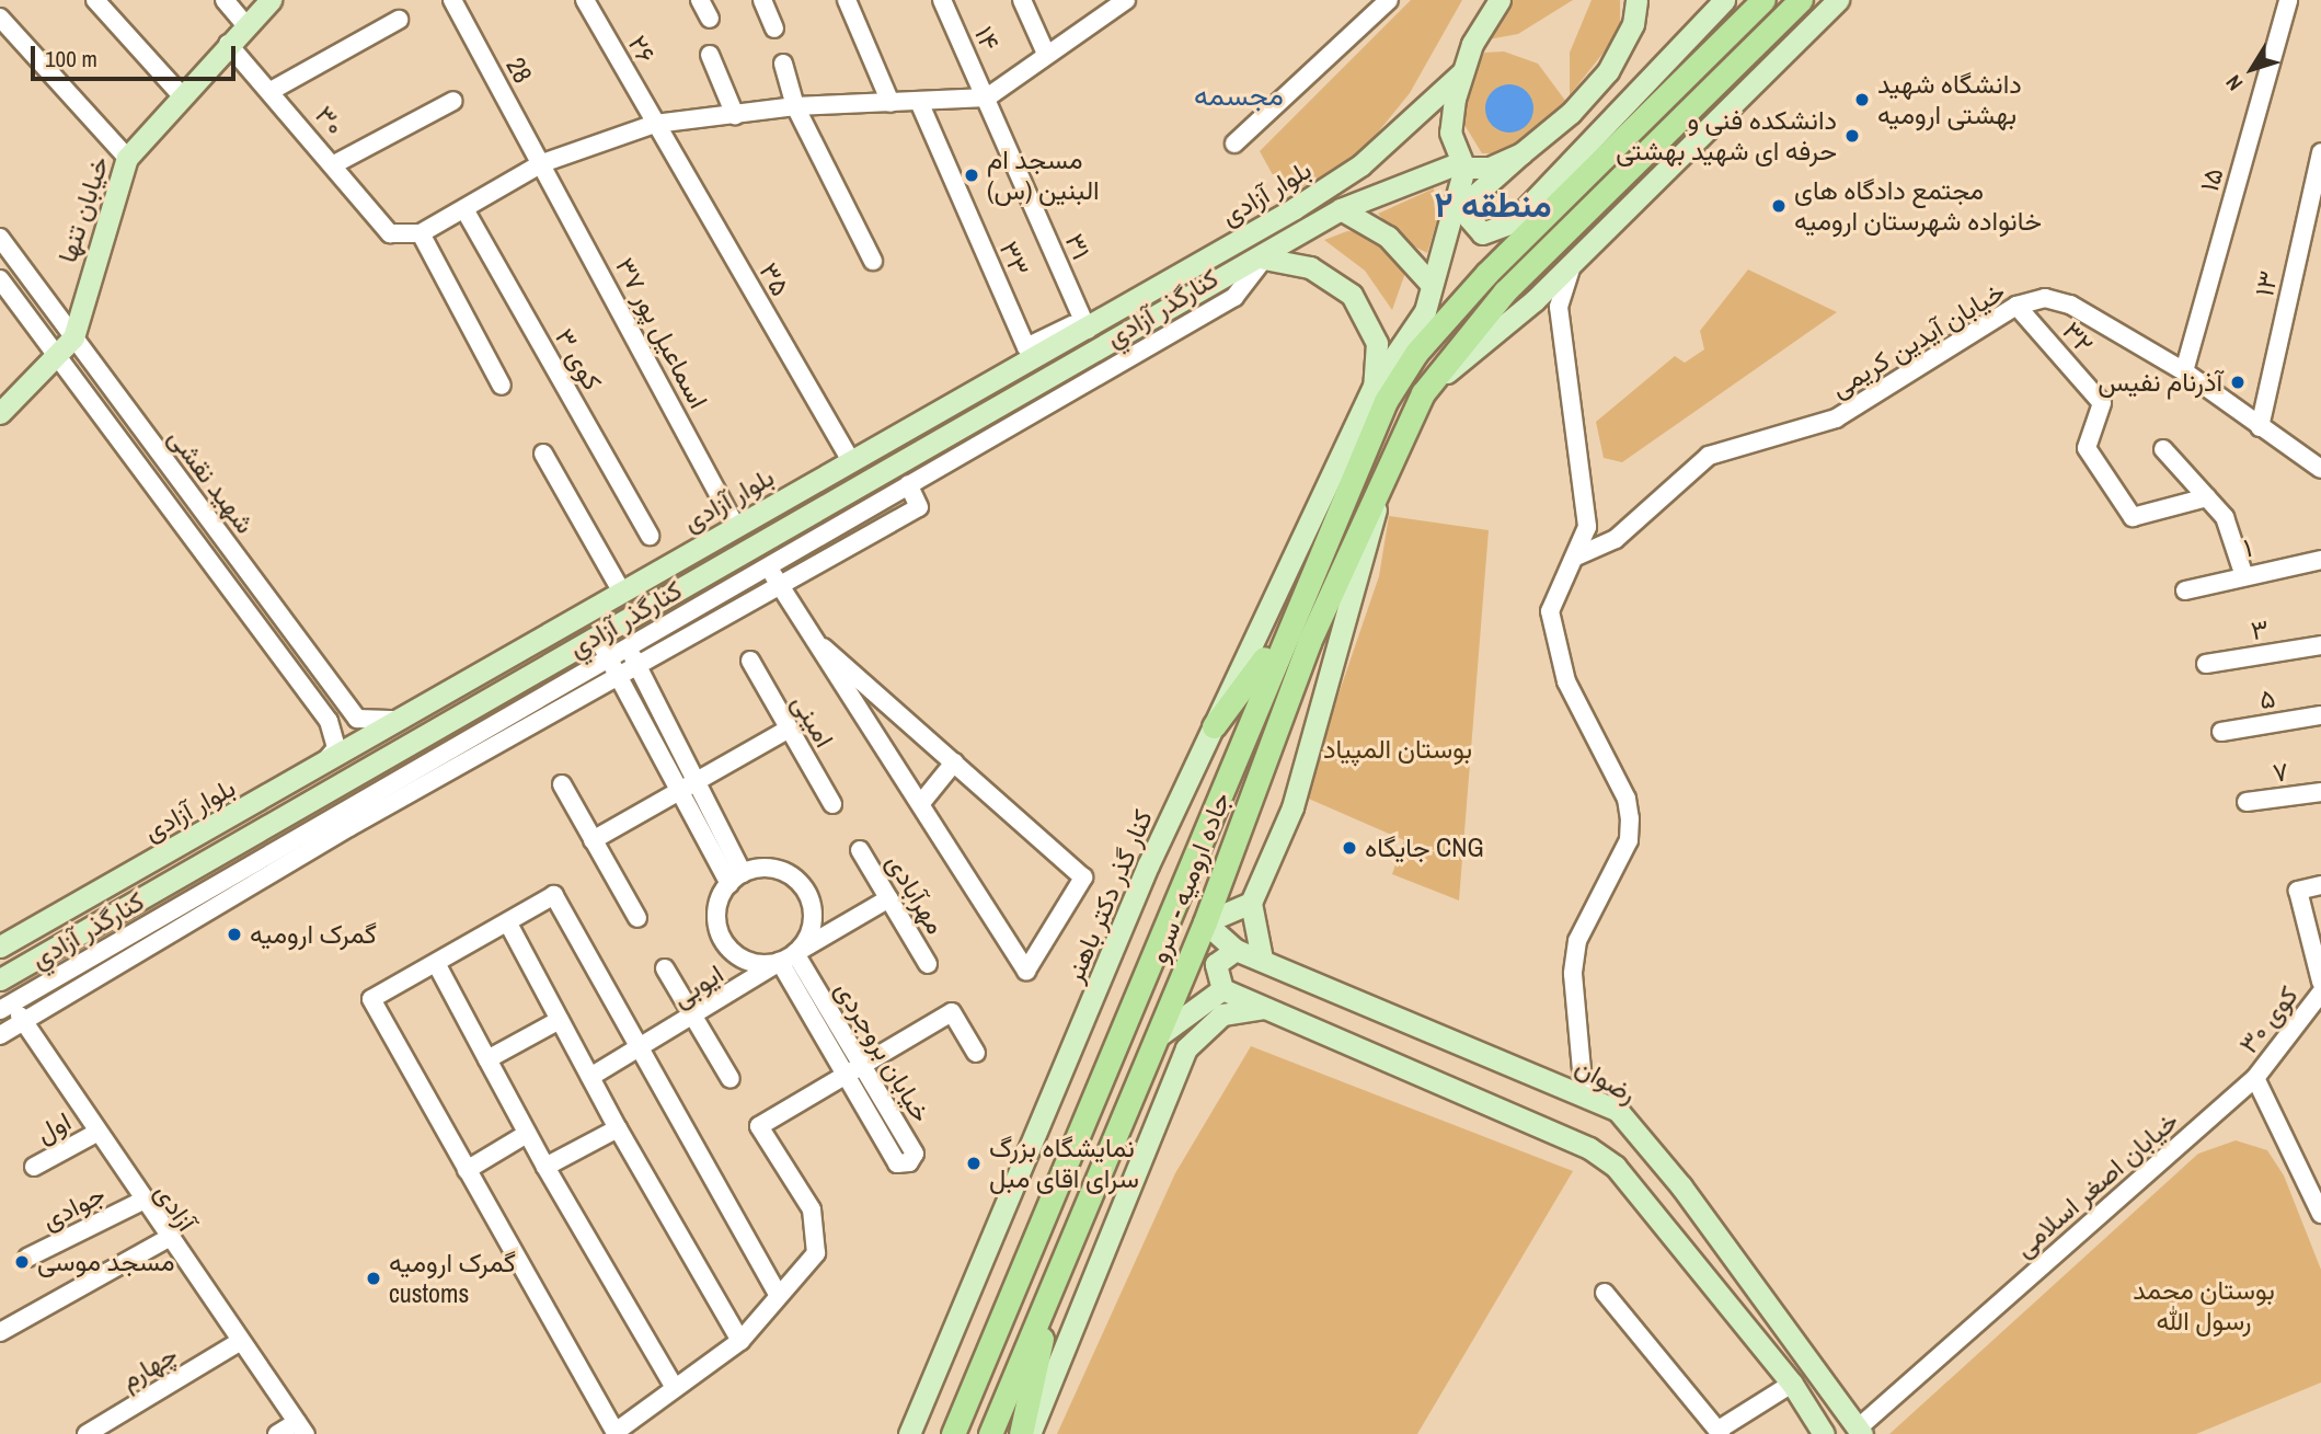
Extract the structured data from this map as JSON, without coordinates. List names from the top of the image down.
{
  "streets": {
    "highway": ["جاده ارومیه - سرو"],
    "main road": [
      "بلوار آزادی",
      "خیابان تنها",
      "کنار گذر دکتر باهنر",
      "رضوان"
    ],
    "street": [
      "۱۴",
      "۲۶",
      "28",
      "۳۰",
      "۱۵",
      "۳۱",
      "۳۳",
      "۳۵",
      "۱۳",
      "کنارگذر آزادي",
      "اسماعیل پور ۳۷",
      "۳۲",
      "خیابان آیدین کریمی",
      "کوی ۳",
      "شهید نقشی",
      "۱",
      "۳",
      "۵",
      "امینی",
      "۷",
      "مهرآبادی",
      "ایوبی",
      "کوی ۳۰",
      "خیابان بروجردی",
      "اول",
      "خیابان اصغر اسلامی",
      "جوادی",
      "آزادی",
      "چهارم"
    ]
  },
  "crossings": [
    ["۱۴", "۳۱"],
    ["۲۶", "۳۵"],
    ["28", "اسماعیل پور ۳۷"],
    ["۳۰", "خیابان تنها"],
    ["۱۵", "خیابان آیدین کریمی"],
    ["بلوار آزادی", "۳۱"],
    ["بلوار آزادی", "۳۳"],
    ["بلوار آزادی", "۳۵"],
    ["بلوار آزادی", "کنارگذر آزادي"],
    ["بلوار آزادی", "اسماعیل پور ۳۷"],
    ["خیابان تنها", "شهید نقشی"],
    ["۳۱", "۳۳"],
    ["۱۳", "خیابان آیدین کریمی"],
    ["کنارگذر آزادي", "آزادی"],
    ["۳۲", "خیابان آیدین کریمی"],
    ["جاده ارومیه - سرو", "کنار گذر دکتر باهنر"],
    ["جاده ارومیه - سرو", "رضوان"],
    ["مهرآبادی", "ایوبی"],
    ["ایوبی", "خیابان بروجردی"],
    ["کوی ۳۰", "خیابان اصغر اسلامی"],
    ["رضوان", "خیابان اصغر اسلامی"],
    ["اول", "آزادی"],
    ["جوادی", "آزادی"],
    ["آزادی", "چهارم"]
  ],
  "districts": ["مجسمه", "منطقه ۲"],
  "parks": ["بوستان المپیاد", "بوستان محمد رسول الله"],
  "places": [
    "دانشگاه شهید بهشتی ارومیه",
    "دانشکده فنی و حرفه ای شهید بهشتی",
    "مسجد ام البنین (س)",
    "مجتمع دادگاه های خانواده شهرستان ارومیه",
    "آذرنام نفیس",
    "جایگاه CNG",
    "گمرک ارومیه",
    "نمایشگاه بزرگ سرای اقای مبل",
    "مسجد موسی",
    "گمرک ارومیه customs"
  ],
  "scale_bar": "100 m",
  "north": "bottom left"
}
